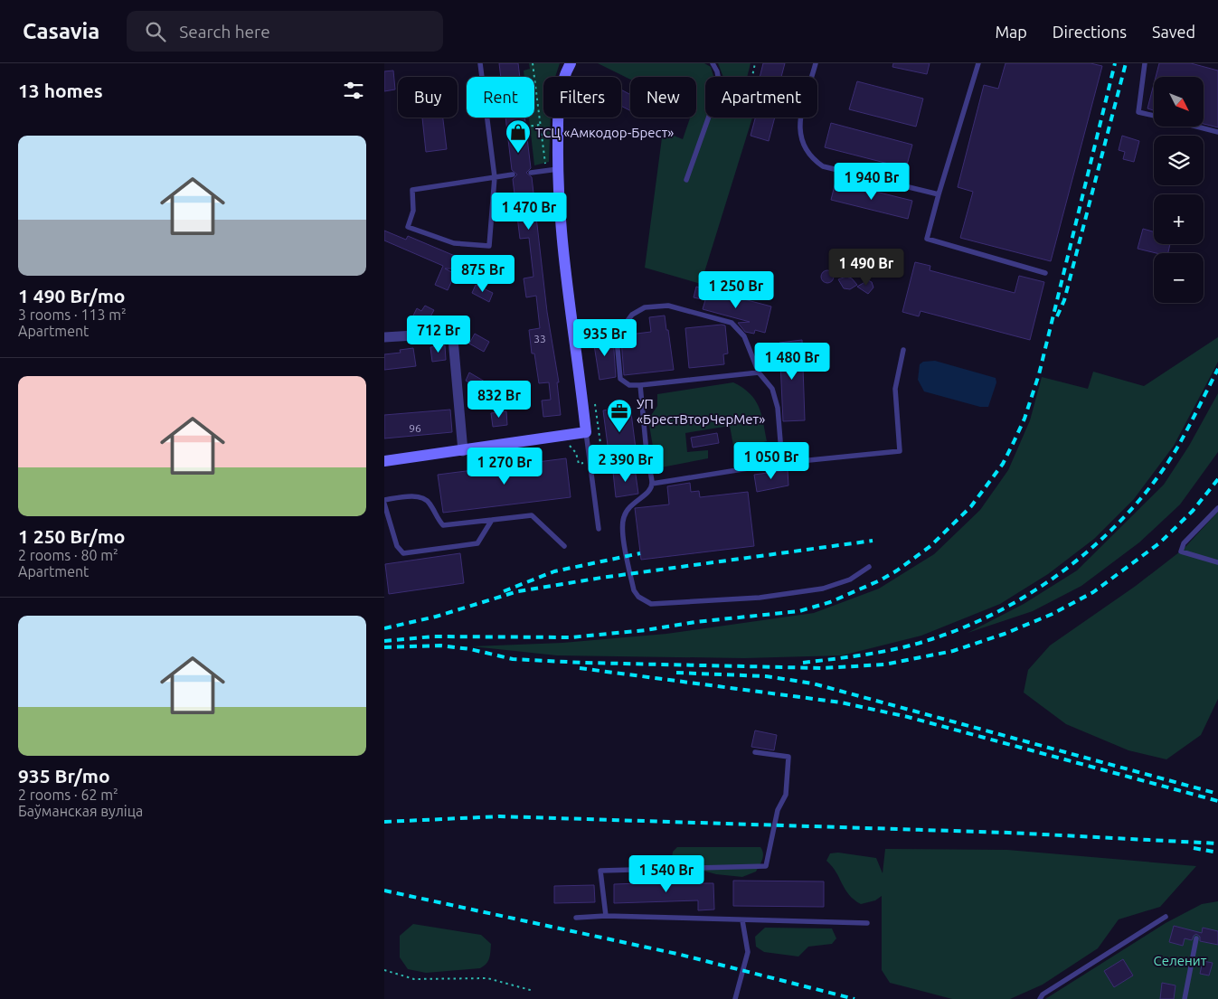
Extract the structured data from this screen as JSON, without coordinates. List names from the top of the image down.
{
  "parks": ["Селенит"],
  "places": {
    "shop": ["ТСЦ «Амкодор-Брест»"],
    "office": ["УП «БрестВторЧерМет»"]
  },
  "house_numbers": ["33", "96"],
  "north": "bottom right",
  "page": {
    "header": "Casavia",
    "search": "Search here",
    "nav": ["Map", "Directions", "Saved"],
    "heading": "13 homes",
    "map_buttons": ["+", "−"],
    "chip": [
      "Buy",
      "Rent",
      "Filters",
      "New",
      "Apartment"
    ],
    "list": [
      {
        "name": "1 490 Br/mo",
        "note": "3 rooms · 113 m² · Apartment"
      },
      {
        "name": "1 250 Br/mo",
        "note": "2 rooms · 80 m² · Apartment"
      },
      {
        "name": "935 Br/mo",
        "note": "2 rooms · 62 m² · Баўманская вуліца"
      }
    ],
    "price": [
      "1 940 Br",
      "1 470 Br",
      "1 490 Br",
      "875 Br",
      "1 250 Br",
      "712 Br",
      "935 Br",
      "1 480 Br",
      "832 Br",
      "1 050 Br",
      "2 390 Br",
      "1 270 Br",
      "1 540 Br"
    ]
  }
}
